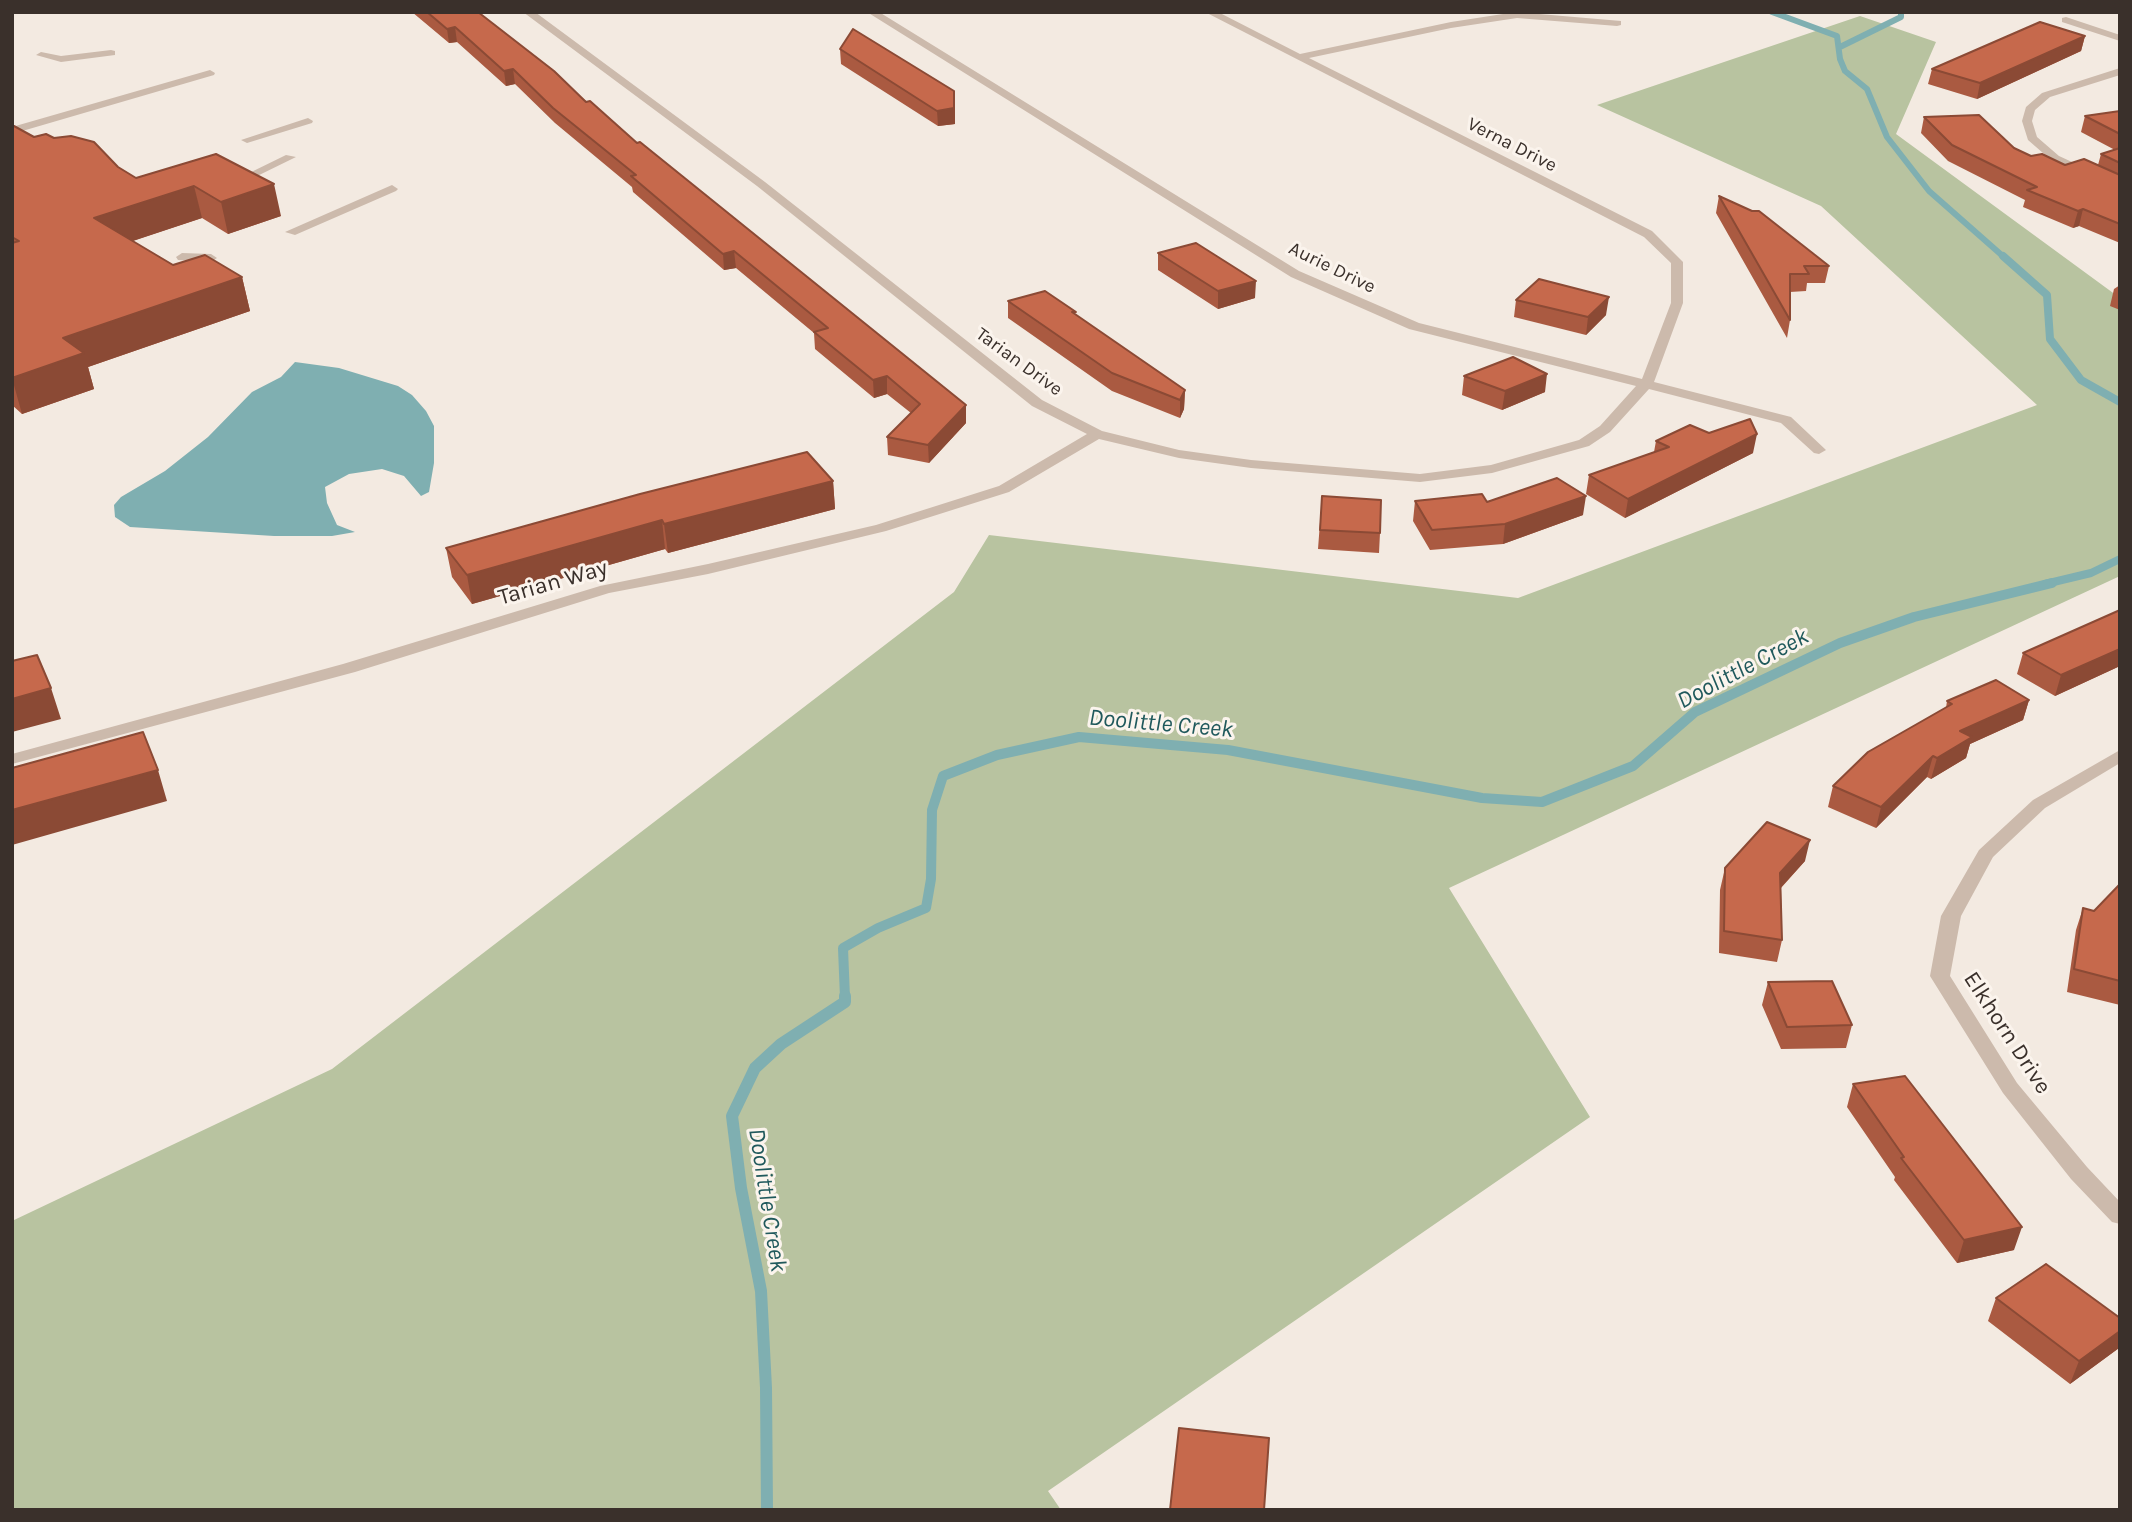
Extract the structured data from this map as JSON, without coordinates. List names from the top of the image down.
{
  "streets": {
    "street": [
      "Verna Drive",
      "Aurie Drive",
      "Tarian Drive",
      "Tarian Way",
      "Elkhorn Drive"
    ]
  },
  "crossings": [
    ["Verna Drive", "Aurie Drive"],
    ["Verna Drive", "Tarian Drive"],
    ["Aurie Drive", "Tarian Drive"],
    ["Tarian Drive", "Tarian Way"]
  ],
  "water": ["Doolittle Creek"]
}
